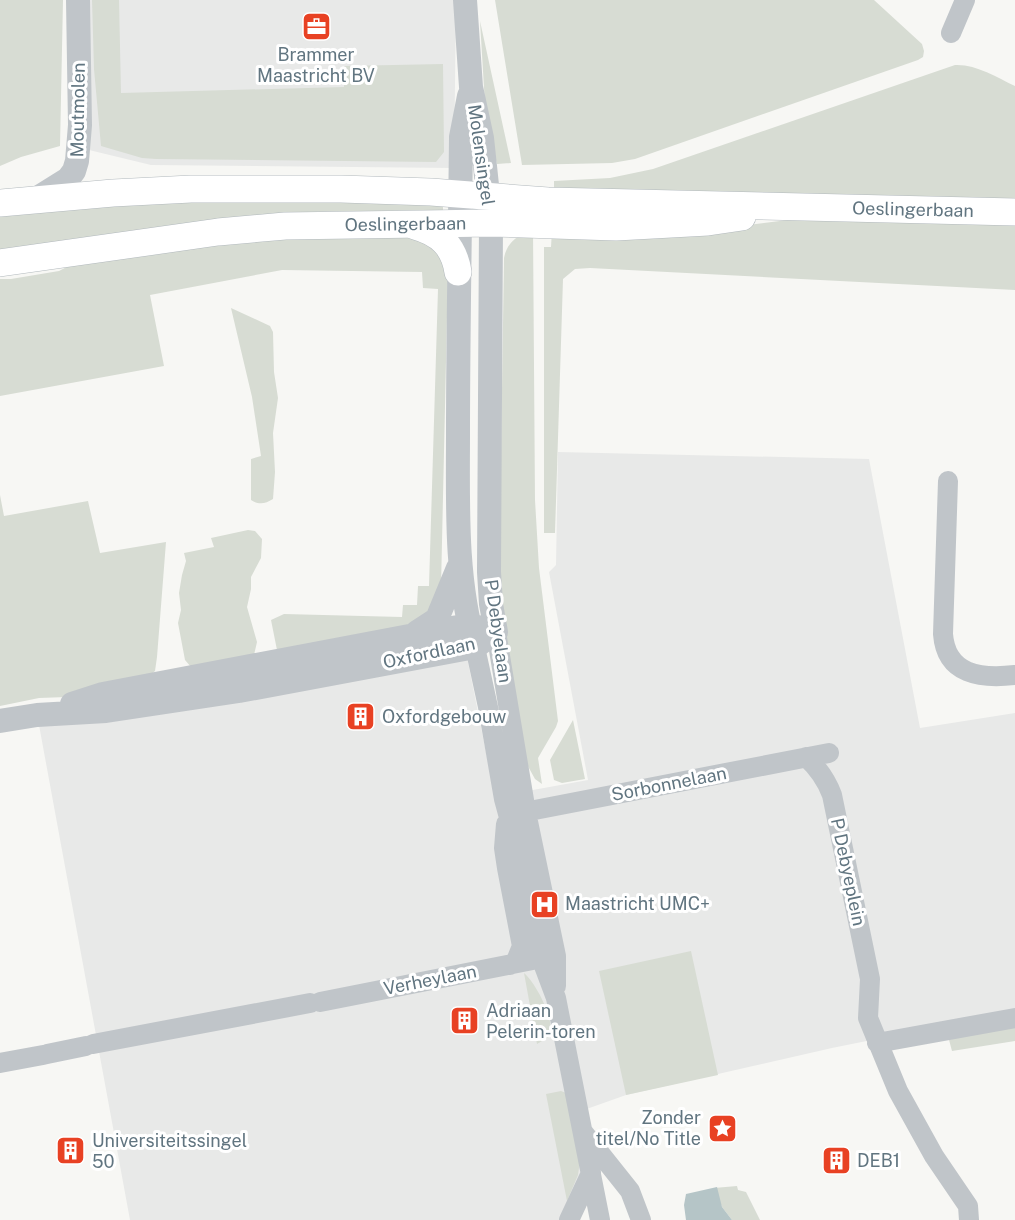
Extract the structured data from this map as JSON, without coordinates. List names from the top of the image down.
{
  "streets": {
    "main road": ["Oeslingerbaan"],
    "street": [
      "Moutmolen",
      "Molensingel",
      "P Debyelaan",
      "Oxfordlaan",
      "Sorbonnelaan",
      "P Debyeplein",
      "Verheylaan"
    ]
  },
  "crossings": [
    ["Moutmolen", "Oeslingerbaan"],
    ["Molensingel", "Oeslingerbaan"],
    ["Molensingel", "P Debyelaan"],
    ["Oeslingerbaan", "P Debyelaan"],
    ["P Debyelaan", "Oxfordlaan"],
    ["P Debyelaan", "Sorbonnelaan"],
    ["P Debyelaan", "Verheylaan"],
    ["Sorbonnelaan", "P Debyeplein"]
  ],
  "places": {
    "office": ["Brammer Maastricht BV"],
    "building": [
      "Oxfordgebouw",
      "Adriaan Pelerin-toren",
      "Universiteitssingel 50",
      "DEB1"
    ],
    "hospital": ["Maastricht UMC+"],
    "place": ["Zonder titel/No Title"]
  }
}
